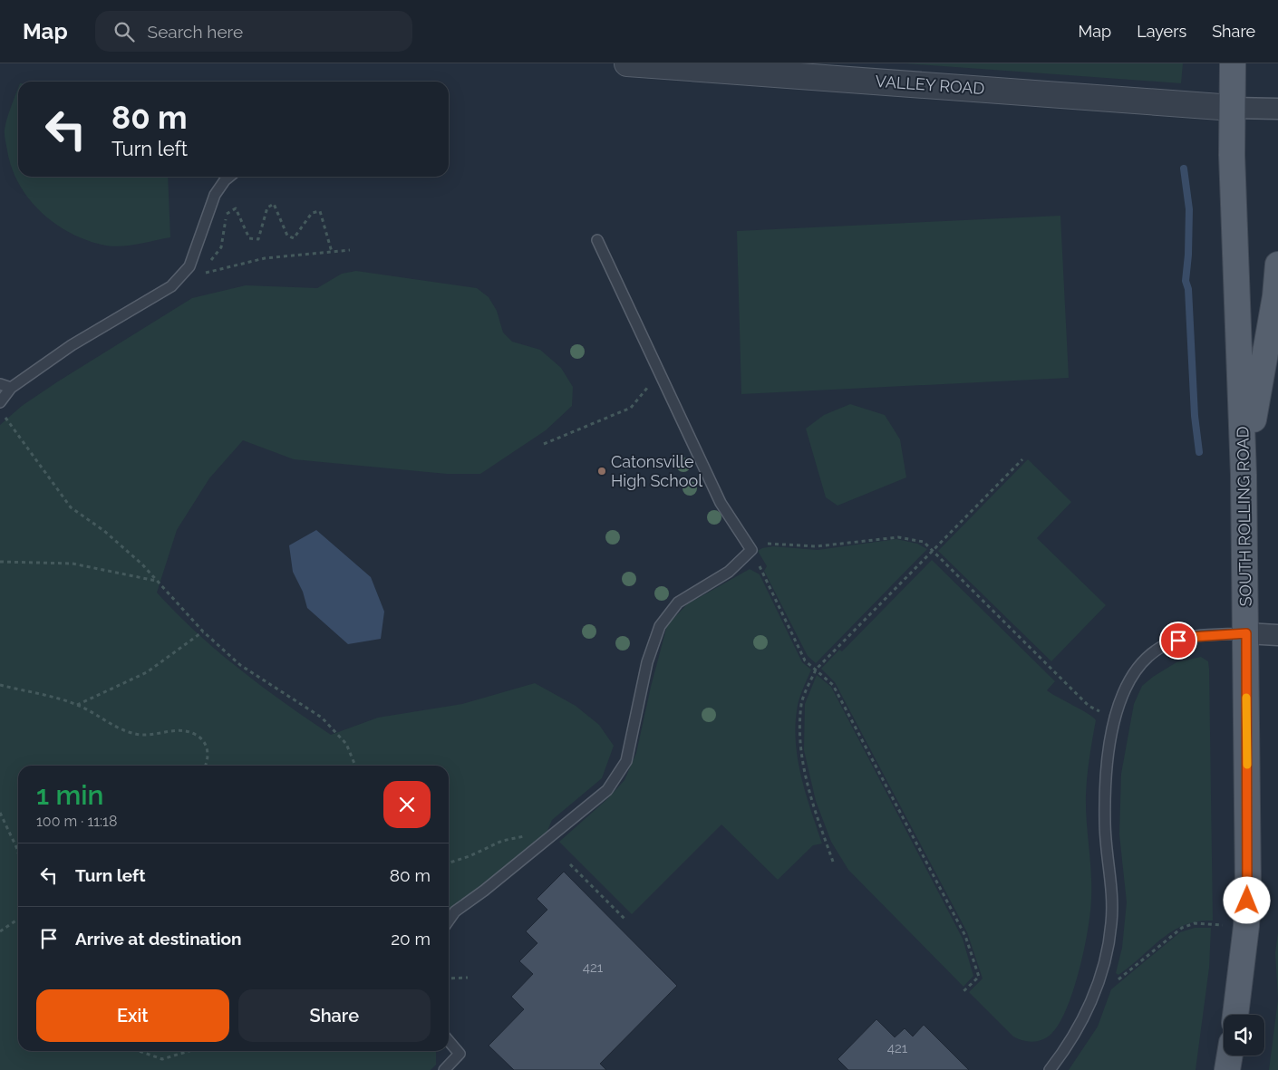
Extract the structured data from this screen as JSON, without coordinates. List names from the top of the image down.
{
  "streets": {
    "main road": ["SOUTH ROLLING ROAD"],
    "street": ["VALLEY ROAD"]
  },
  "crossings": [
    ["VALLEY ROAD", "SOUTH ROLLING ROAD"]
  ],
  "places": ["Catonsville High School"],
  "house_numbers": ["421", "421"],
  "page": {
    "header": "Map",
    "search": "Search here",
    "nav": ["Map", "Layers", "Share"],
    "turn": ["80 m", "Turn left"],
    "heading": ["1 min", "100 m · 11:18"],
    "list": [
      {
        "name": "Turn left",
        "value": "80 m"
      },
      {
        "name": "Arrive at destination",
        "value": "20 m"
      }
    ],
    "buttons": ["Exit", "Share"]
  }
}
